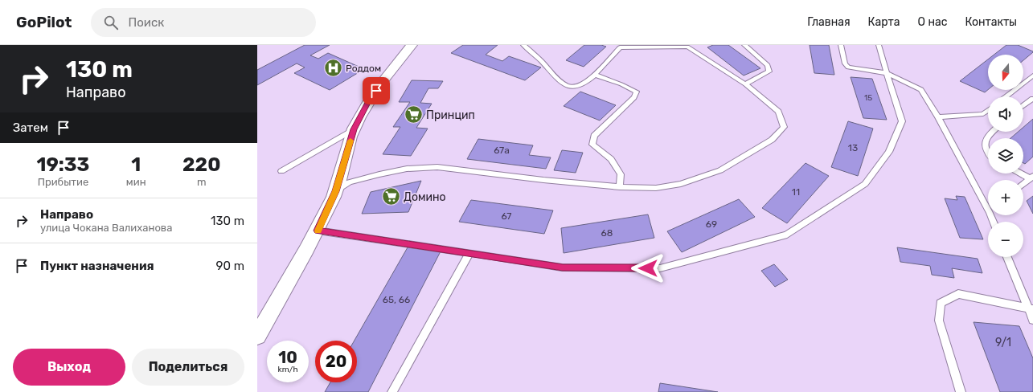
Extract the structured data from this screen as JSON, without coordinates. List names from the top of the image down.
{
  "places": {
    "hospital": ["Роддом"],
    "supermarket": ["Принцип", "Домино"]
  },
  "house_numbers": [
    "15",
    "13",
    "67а",
    "11",
    "67",
    "69",
    "68",
    "65, 66",
    "9/1"
  ],
  "north": "bottom",
  "page": {
    "header": "GoPilot",
    "search": "Поиск",
    "nav": [
      "Главная",
      "Карта",
      "О нас",
      "Контакты"
    ],
    "turn": ["130 m", "Направо"],
    "map_buttons": ["+", "−"],
    "then": "Затем",
    "eta": [
      "19:33",
      "Прибытие",
      "1",
      "мин",
      "220",
      "m"
    ],
    "list": [
      {
        "name": "Направо",
        "note": "улица Чокана Валиханова",
        "value": "130 m"
      },
      {
        "name": "Пункт назначения",
        "value": "90 m"
      }
    ],
    "speed": "10 km/h",
    "limit": "20",
    "buttons": ["Выход", "Поделиться"]
  }
}
